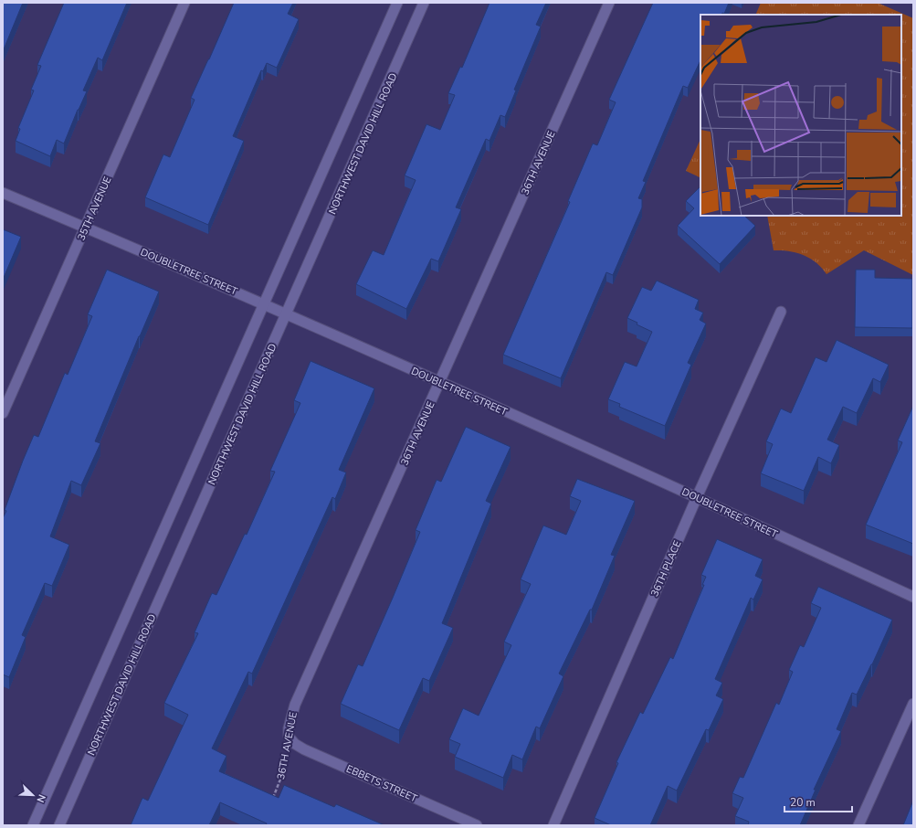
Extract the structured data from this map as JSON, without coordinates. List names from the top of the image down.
{
  "streets": {
    "street": [
      "NORTHWEST DAVID HILL ROAD",
      "36TH AVENUE",
      "35TH AVENUE",
      "DOUBLETREE STREET",
      "36TH PLACE",
      "EBBETS STREET"
    ]
  },
  "crossings": [
    ["NORTHWEST DAVID HILL ROAD", "DOUBLETREE STREET"],
    ["36TH AVENUE", "DOUBLETREE STREET"],
    ["36TH AVENUE", "EBBETS STREET"],
    ["35TH AVENUE", "DOUBLETREE STREET"],
    ["DOUBLETREE STREET", "36TH PLACE"]
  ],
  "scale_bar": "20 m",
  "north": "bottom right"
}
